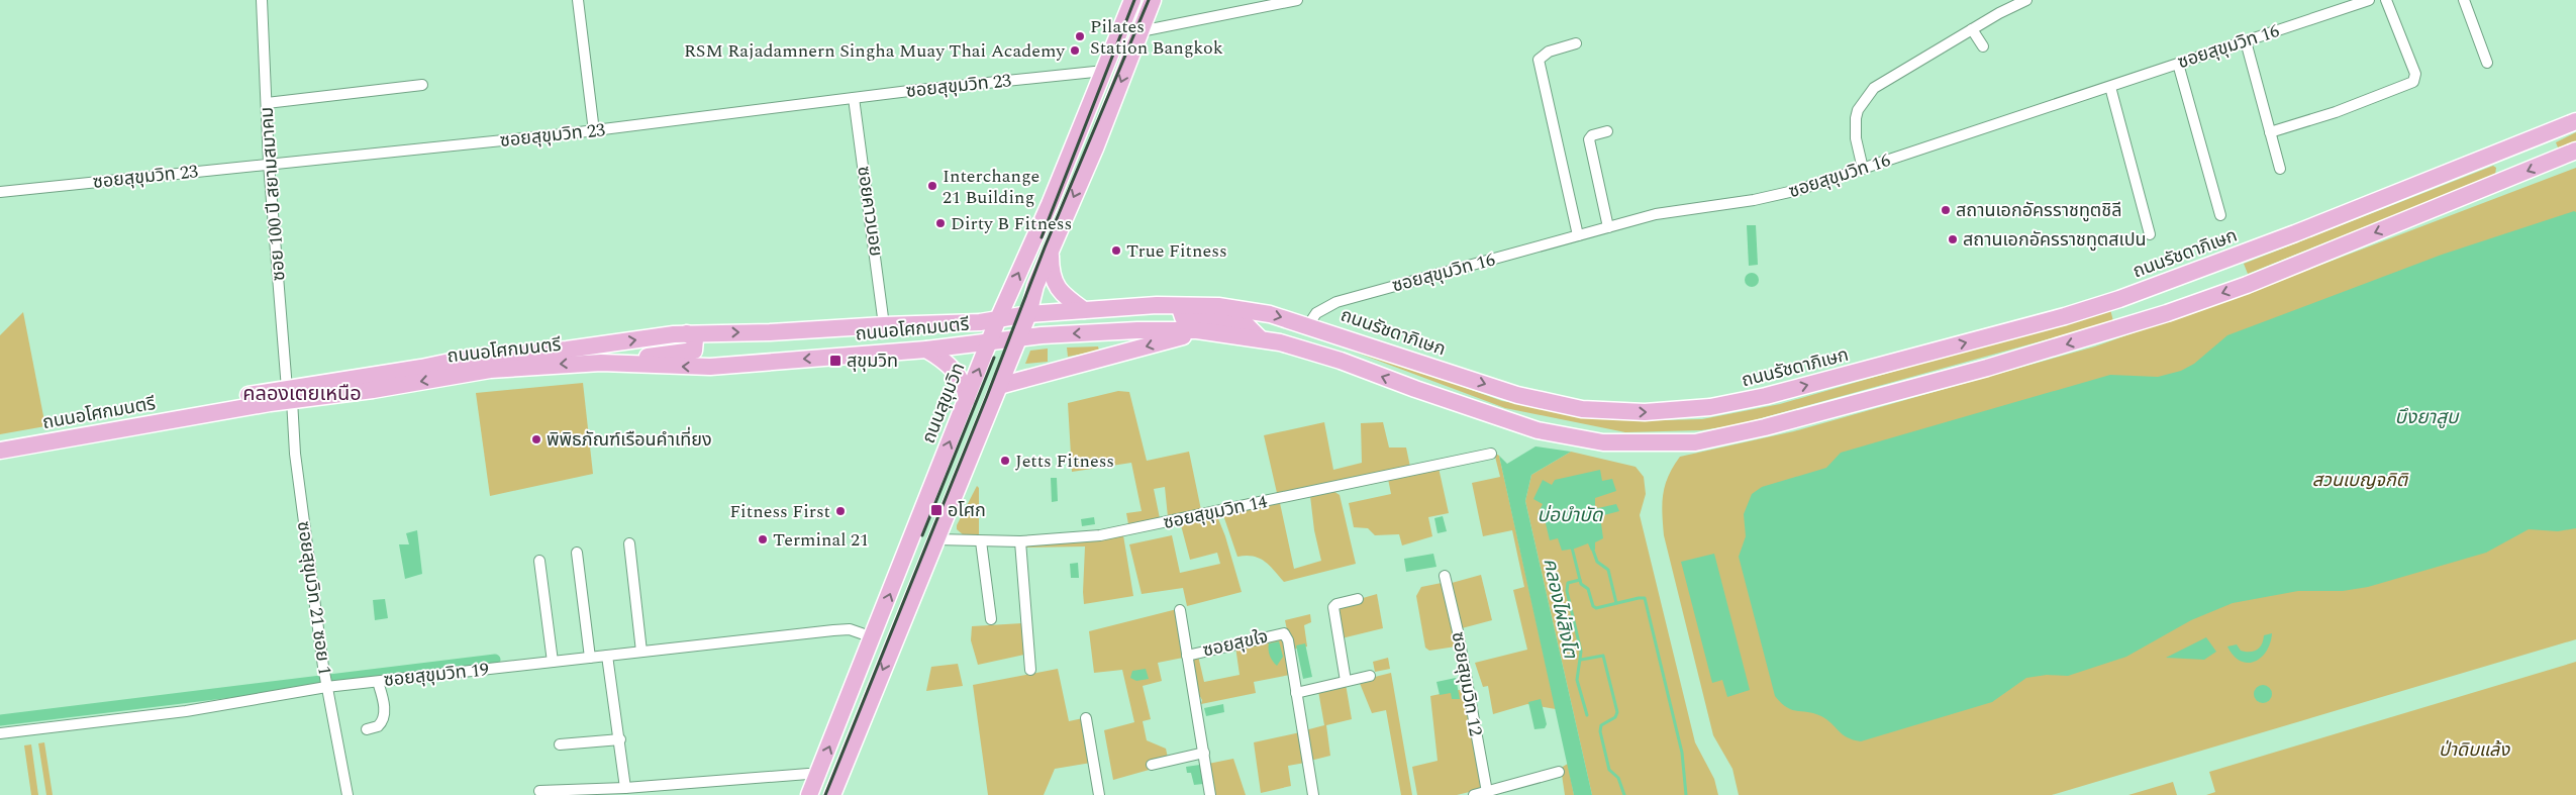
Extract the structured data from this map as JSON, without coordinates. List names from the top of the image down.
{
  "streets": {
    "main road": ["ถนนรัชดาภิเษก", "ถนนอโศกมนตรี", "ถนนสุขุมวิท"],
    "street": [
      "ซอยสุขุมวิท 16",
      "ซอยสุขุมวิท 23",
      "ซอย 100 ปี สยามสมาคม",
      "ซอยคาวบอย",
      "ซอยสุขุมวิท 14",
      "ซอยสุขุมวิท 21 ซอย 1",
      "ซอยสุขใจ",
      "ซอยสุขุมวิท 19",
      "ซอยสุขุมวิท 12"
    ]
  },
  "crossings": [
    ["ซอยสุขุมวิท 16", "ถนนรัชดาภิเษก"],
    ["ซอยสุขุมวิท 23", "ซอย 100 ปี สยามสมาคม"],
    ["ซอยสุขุมวิท 23", "ซอยคาวบอย"],
    ["ซอยสุขุมวิท 23", "ถนนสุขุมวิท"],
    ["ซอย 100 ปี สยามสมาคม", "ถนนอโศกมนตรี"],
    ["ซอย 100 ปี สยามสมาคม", "ซอยสุขุมวิท 21 ซอย 1"],
    ["ซอยคาวบอย", "ถนนอโศกมนตรี"],
    ["ถนนรัชดาภิเษก", "ถนนอโศกมนตรี"],
    ["ถนนรัชดาภิเษก", "ถนนสุขุมวิท"],
    ["ถนนอโศกมนตรี", "ถนนสุขุมวิท"],
    ["ถนนอโศกมนตรี", "ซอยสุขุมวิท 21 ซอย 1"],
    ["ถนนสุขุมวิท", "ซอยสุขุมวิท 19"],
    ["ซอยสุขุมวิท 21 ซอย 1", "ซอยสุขุมวิท 19"]
  ],
  "districts": ["คลองเตยเหนือ"],
  "water": ["บึงยาสูบ", "บ่อบำบัด", "คลองไผ่สิงโต"],
  "parks": ["สวนเบญจกิติ", "ป่าดิบแล้ง"],
  "places": {
    "other": [
      "Pilates Station Bangkok",
      "RSM Rajadamnern Singha Muay Thai Academy",
      "Interchange 21 Building",
      "สถานเอกอัครราชทูตชิลี",
      "Dirty B Fitness",
      "สถานเอกอัครราชทูตสเปน",
      "True Fitness",
      "พิพิธภัณฑ์เรือนคำเที่ยง",
      "Jetts Fitness",
      "Fitness First",
      "Terminal 21"
    ],
    "transit": ["สุขุมวิท", "อโศก"]
  }
}
